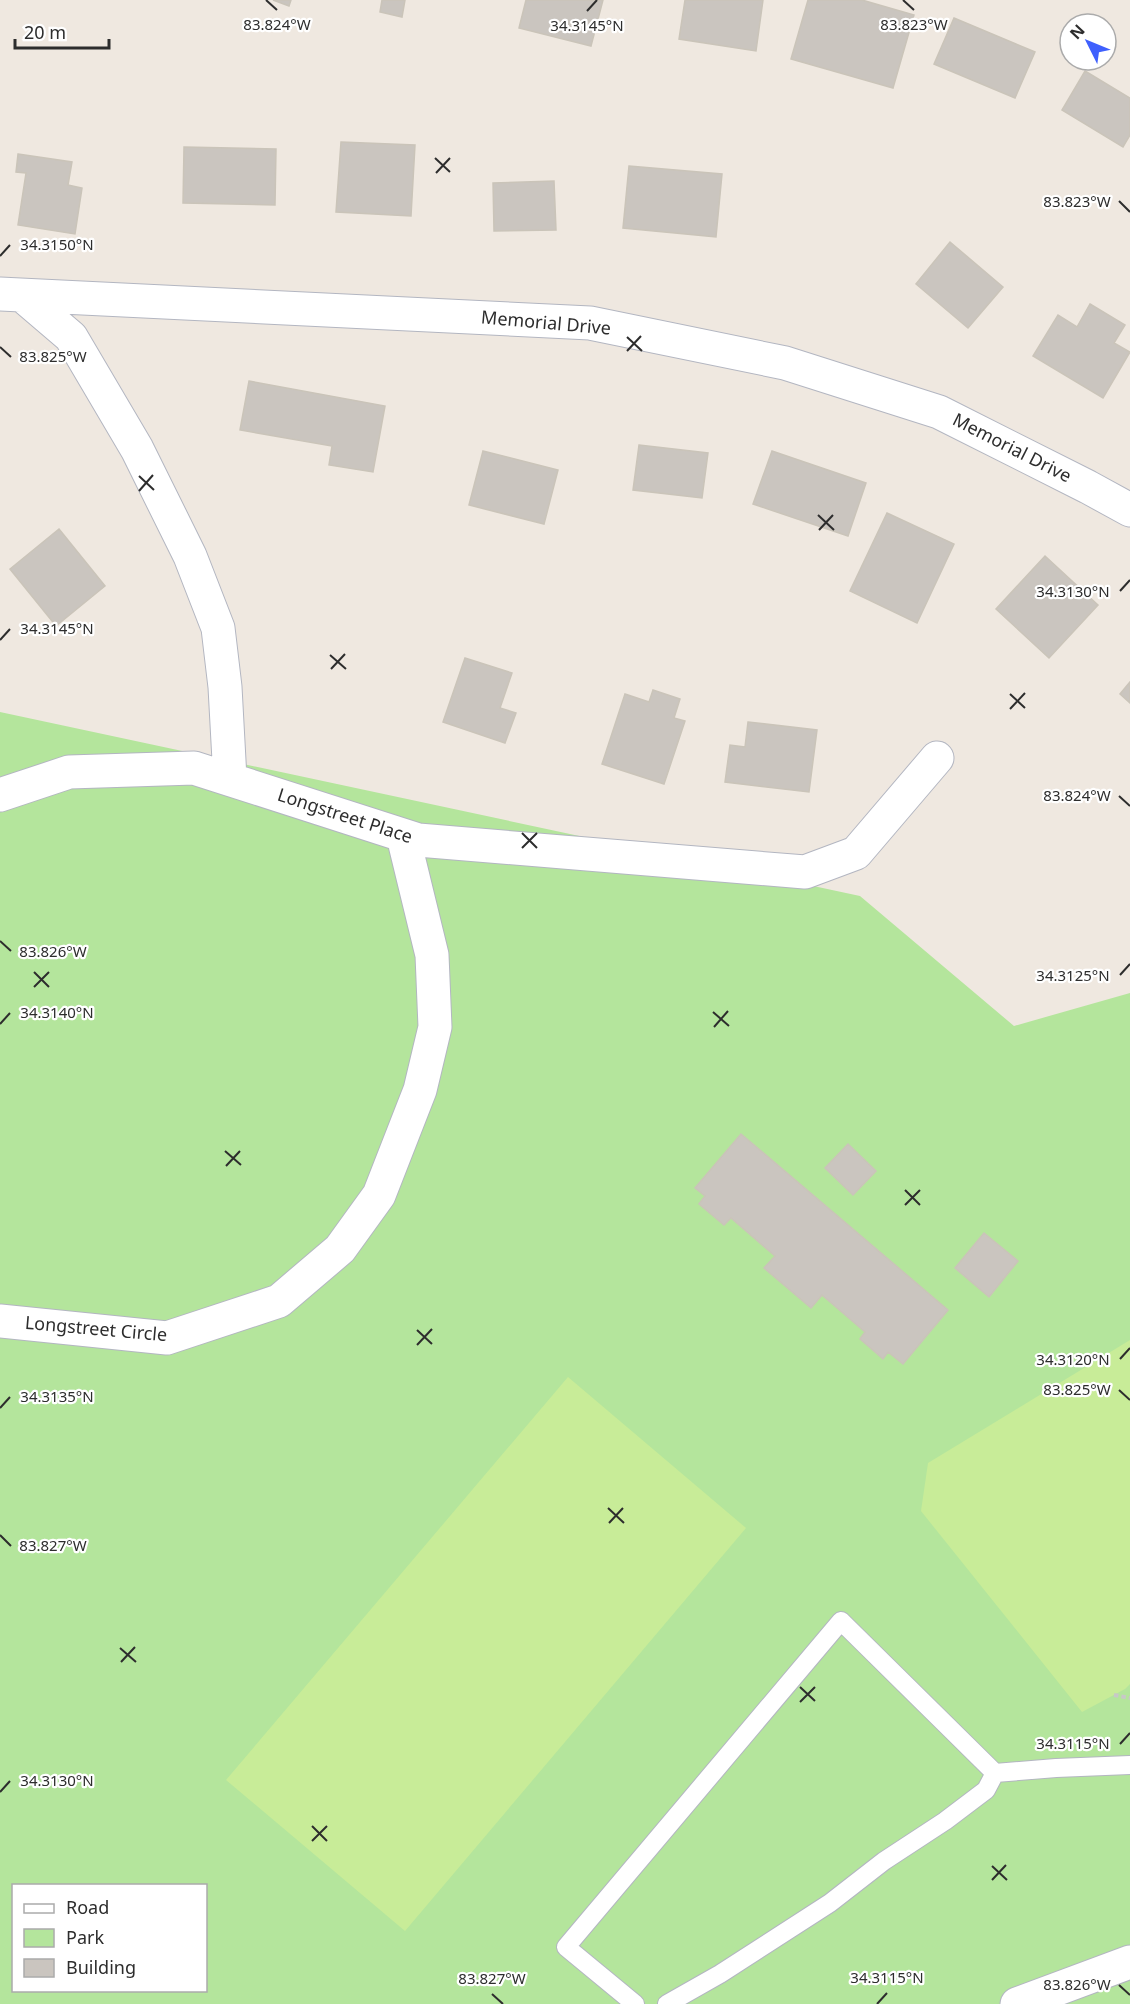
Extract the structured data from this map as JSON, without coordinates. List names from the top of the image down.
{
  "streets": {
    "street": ["Memorial Drive", "Longstreet Place", "Longstreet Circle"]
  },
  "crossings": [
    ["Longstreet Place", "Longstreet Circle"]
  ],
  "legend": ["Road", "Park", "Building"],
  "scale_bar": "20 m",
  "north": "top left",
  "coordinates": [
    "83.824°W",
    "83.823°W",
    "34.3145°N",
    "34.3150°N",
    "83.825°W",
    "34.3130°N",
    "83.826°W",
    "34.3125°N",
    "34.3140°N",
    "34.3120°N",
    "34.3135°N",
    "83.827°W",
    "34.3115°N"
  ]
}
